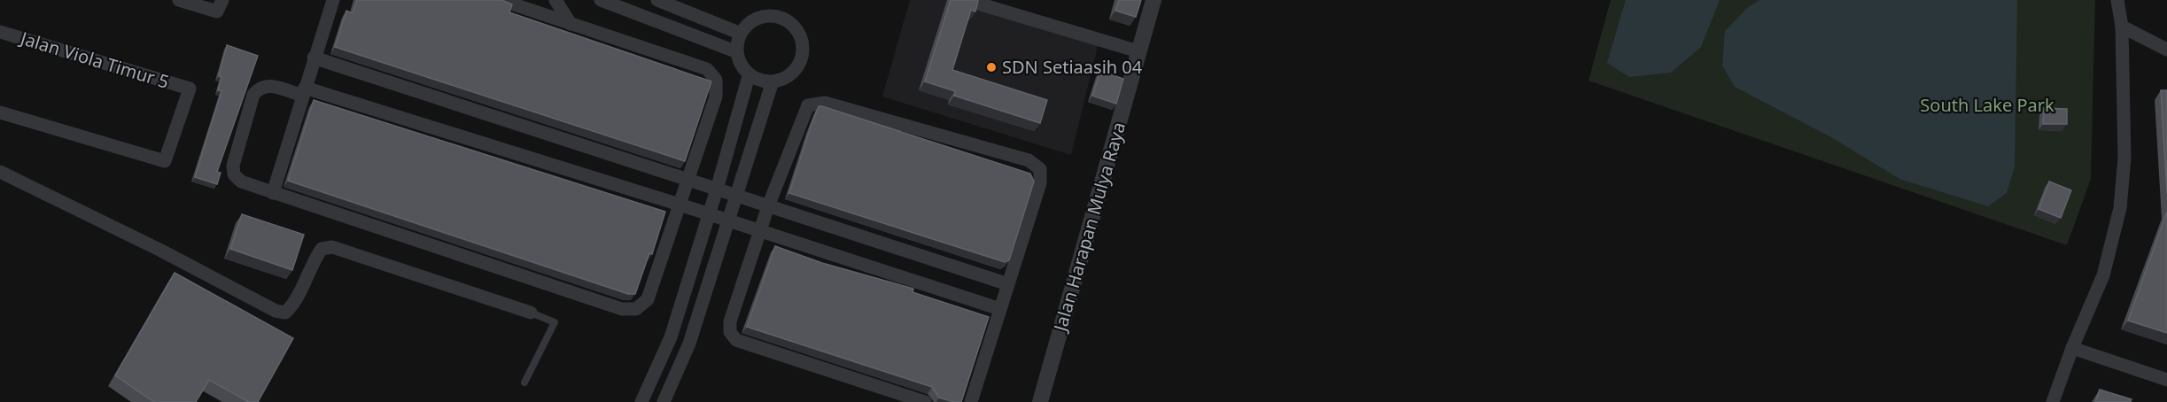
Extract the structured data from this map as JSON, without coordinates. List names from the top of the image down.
{
  "streets": {
    "street": ["Jalan Viola Timur 5", "Jalan Harapan Mulya Raya"]
  },
  "parks": ["South Lake Park"],
  "places": ["SDN Setiaasih 04"]
}
